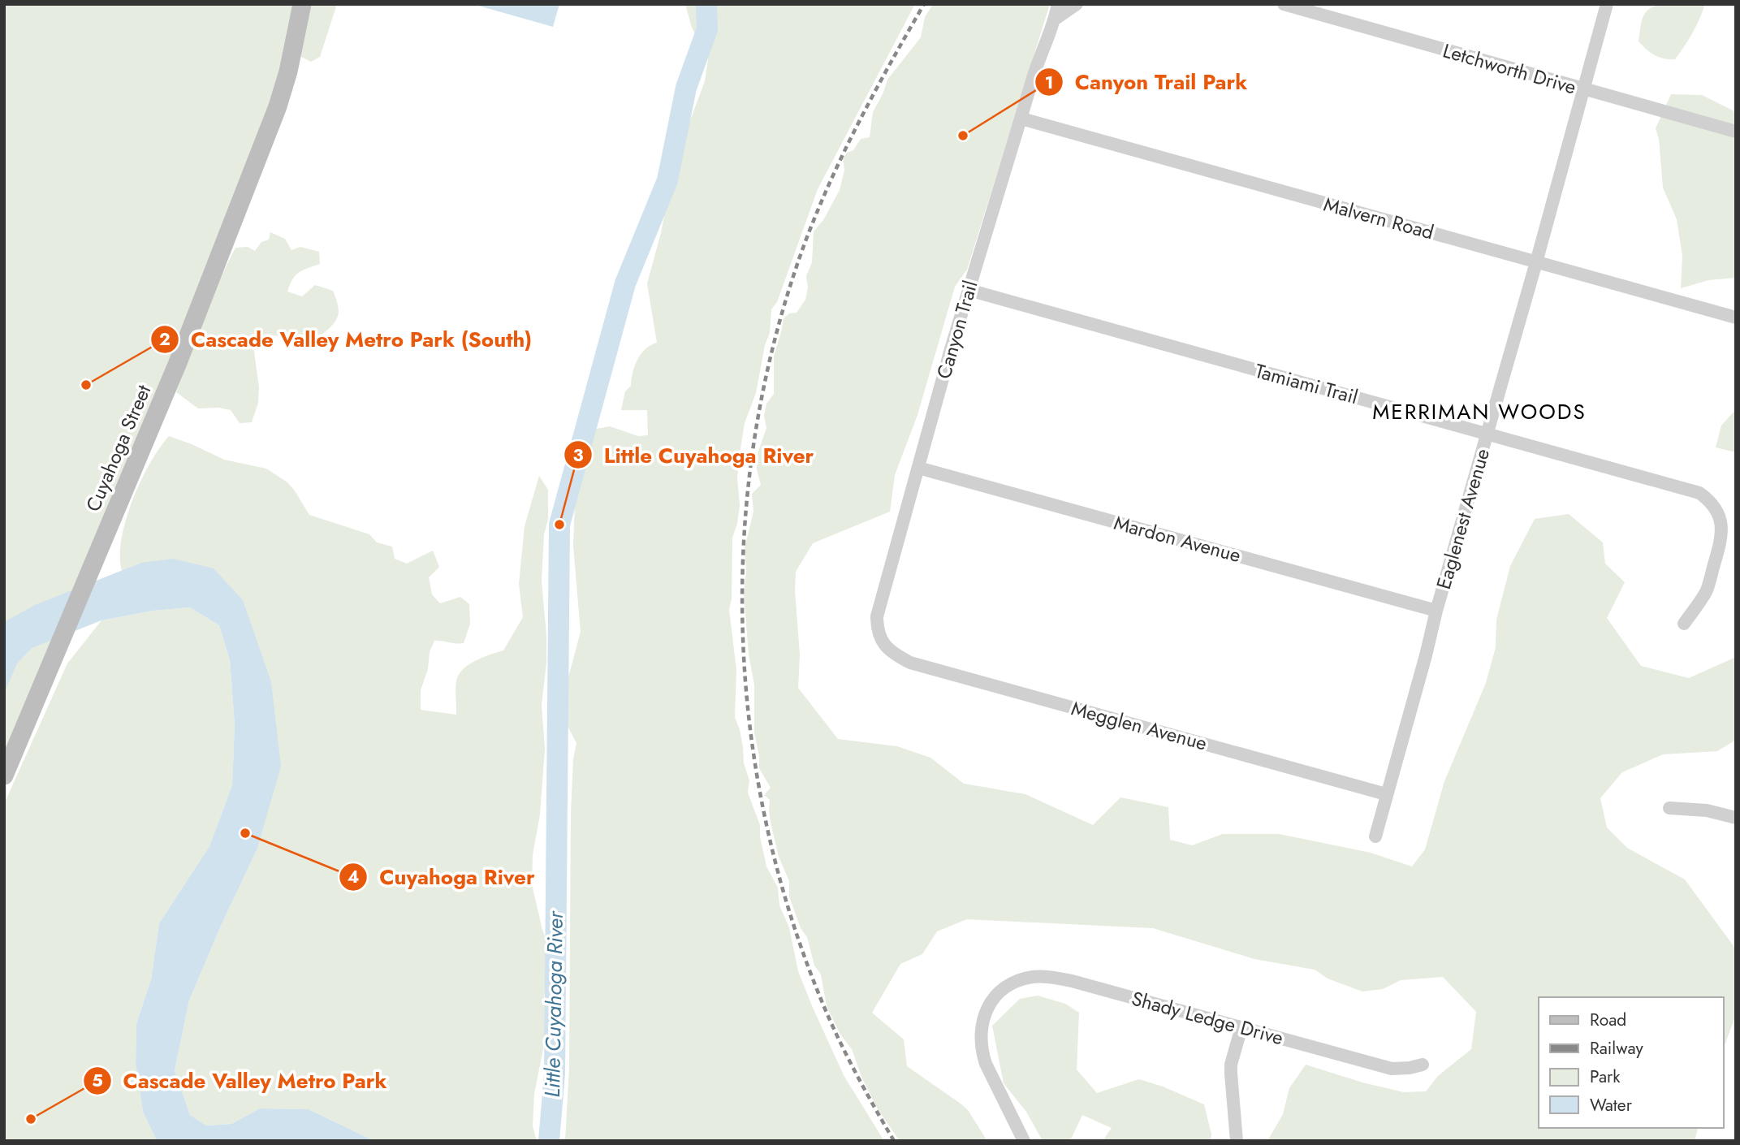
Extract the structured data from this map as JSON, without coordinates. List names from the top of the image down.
{
  "streets": {
    "street": [
      "Letchworth Drive",
      "Malvern Road",
      "Canyon Trail",
      "Tamiami Trail",
      "Cuyahoga Street",
      "Eaglenest Avenue",
      "Mardon Avenue",
      "Megglen Avenue",
      "Shady Ledge Drive"
    ]
  },
  "crossings": [
    ["Letchworth Drive", "Eaglenest Avenue"],
    ["Malvern Road", "Canyon Trail"],
    ["Malvern Road", "Eaglenest Avenue"],
    ["Canyon Trail", "Tamiami Trail"],
    ["Canyon Trail", "Mardon Avenue"],
    ["Canyon Trail", "Megglen Avenue"],
    ["Tamiami Trail", "Eaglenest Avenue"],
    ["Eaglenest Avenue", "Mardon Avenue"],
    ["Eaglenest Avenue", "Megglen Avenue"]
  ],
  "districts": ["MERRIMAN WOODS"],
  "water": ["Little Cuyahoga River"],
  "places": [
    "Canyon Trail Park",
    "Cascade Valley Metro Park (South)",
    "Little Cuyahoga River",
    "Cuyahoga River",
    "Cascade Valley Metro Park"
  ],
  "legend": [
    "Road",
    "Railway",
    "Park",
    "Water"
  ]
}
